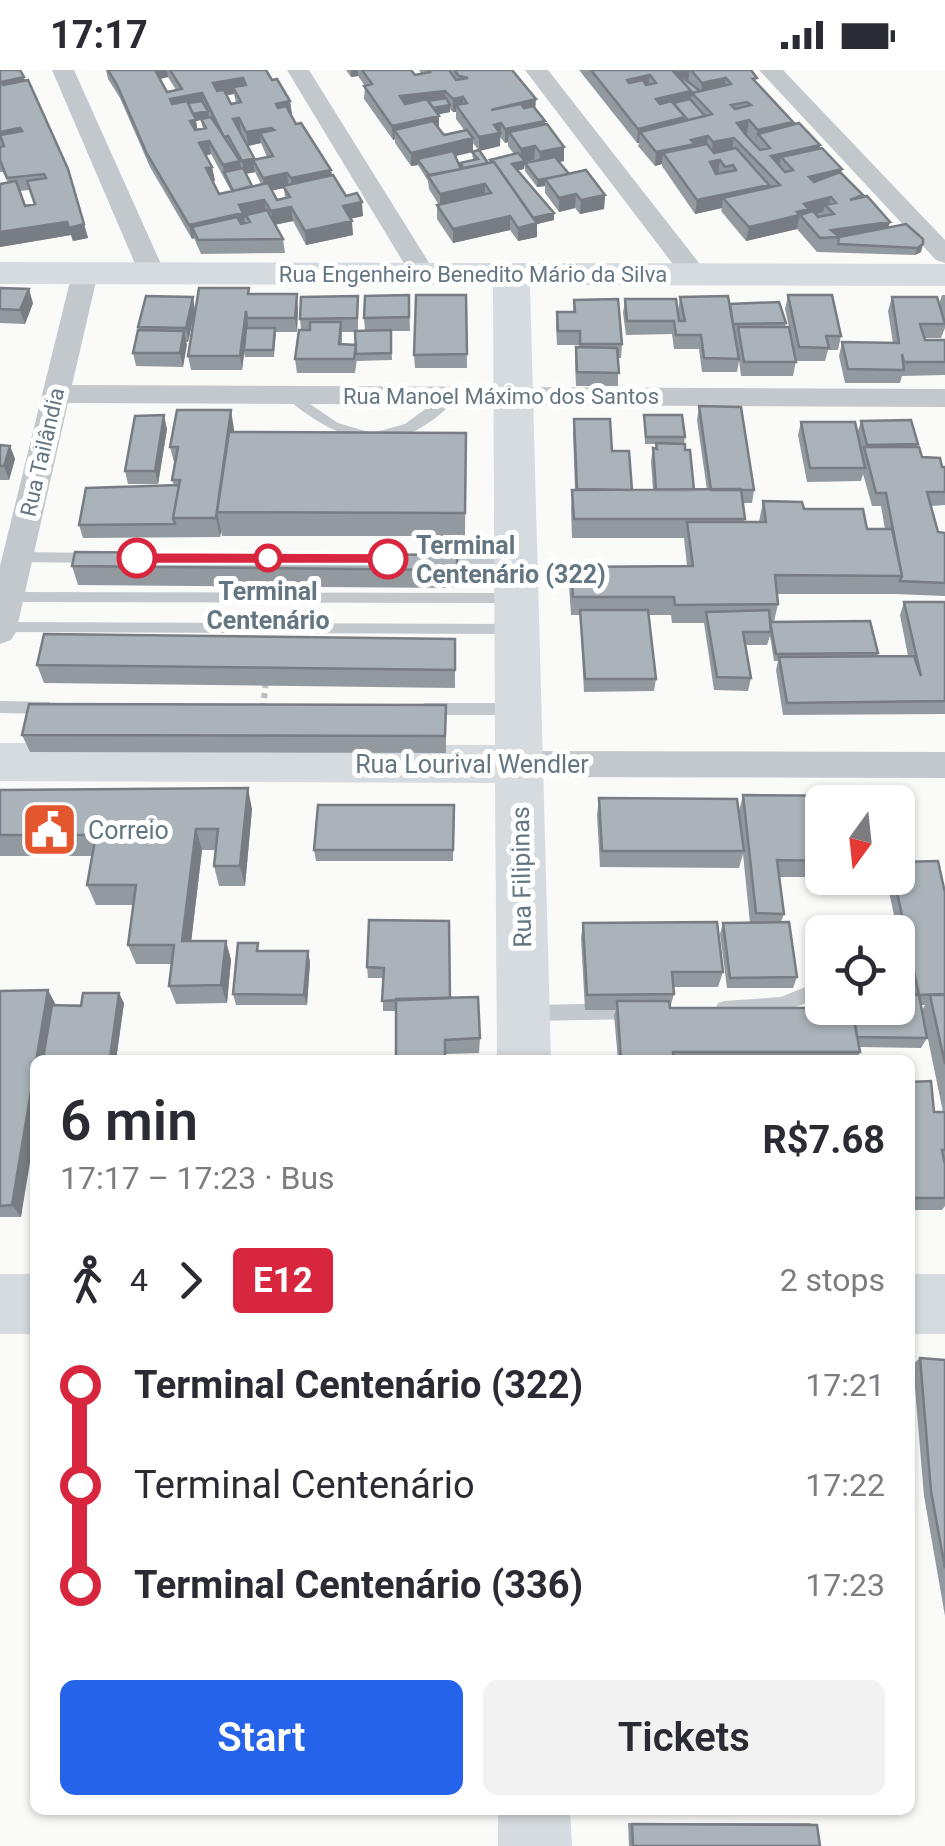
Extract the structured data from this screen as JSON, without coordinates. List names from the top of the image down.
{
  "streets": {
    "street": [
      "Rua Engenheiro Benedito Mário da Silva",
      "Rua Manoel Máximo dos Santos",
      "Rua Tailândia",
      "Rua Lourival Wendler",
      "Rua Filipinas"
    ]
  },
  "crossings": [
    ["Rua Engenheiro Benedito Mário da Silva", "Rua Tailândia"],
    ["Rua Engenheiro Benedito Mário da Silva", "Rua Filipinas"],
    ["Rua Manoel Máximo dos Santos", "Rua Tailândia"],
    ["Rua Manoel Máximo dos Santos", "Rua Filipinas"],
    ["Rua Lourival Wendler", "Rua Filipinas"]
  ],
  "places": {
    "other": ["Terminal Centenário", "Terminal Centenário (322)"],
    "public building": ["Correio"]
  },
  "lines": ["bus line E12"],
  "north": "bottom",
  "page": {
    "status": "17:17",
    "heading": ["6 min", "17:17 – 17:23 · Bus", "R$7.68"],
    "legs": ["4", "E12", "2 stops"],
    "list": [
      {
        "name": "Terminal Centenário (322)",
        "value": "17:21"
      },
      {
        "name": "Terminal Centenário",
        "value": "17:22"
      },
      {
        "name": "Terminal Centenário (336)",
        "value": "17:23"
      }
    ],
    "buttons": ["Start", "Tickets"]
  }
}
